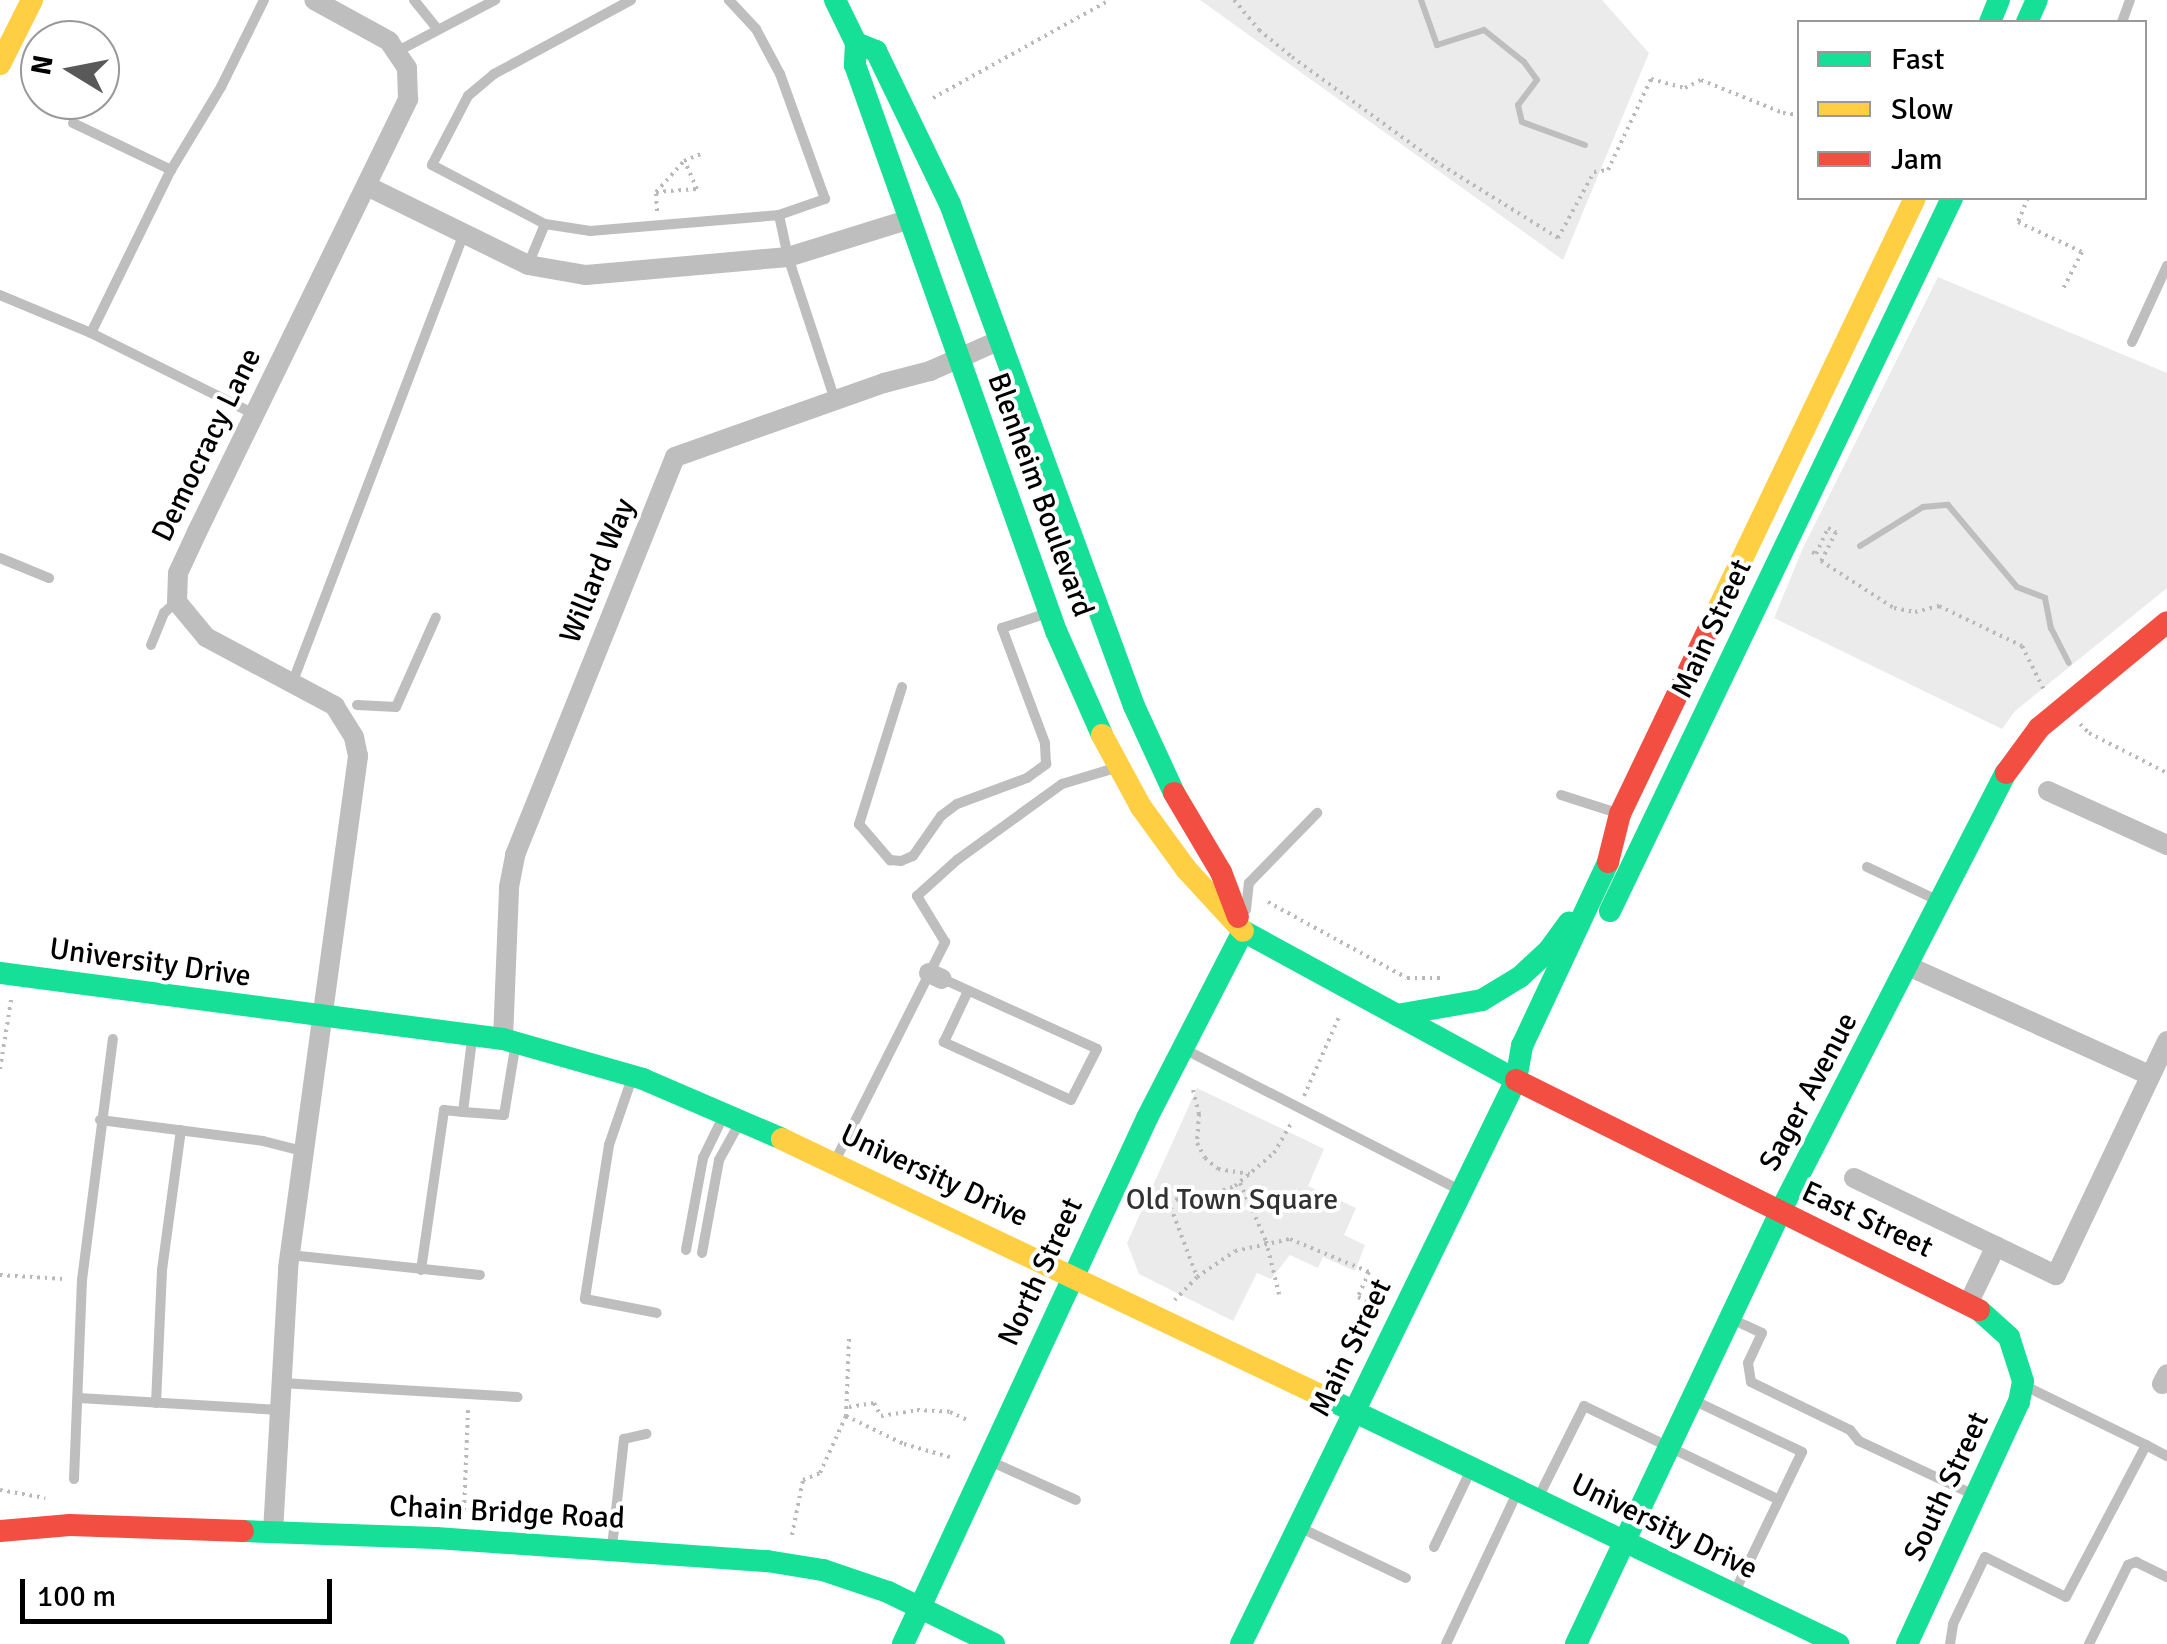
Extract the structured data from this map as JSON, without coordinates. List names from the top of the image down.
{
  "streets": {
    "main road": [
      "Blenheim Boulevard",
      "Main Street",
      "University Drive",
      "Sager Avenue",
      "East Street",
      "North Street",
      "South Street",
      "Chain Bridge Road"
    ],
    "street": ["Democracy Lane", "Willard Way"]
  },
  "crossings": [
    ["Blenheim Boulevard", "Willard Way"],
    ["Blenheim Boulevard", "Main Street"],
    ["Blenheim Boulevard", "East Street"],
    ["Blenheim Boulevard", "North Street"],
    ["Willard Way", "University Drive"],
    ["Main Street", "University Drive"],
    ["Main Street", "East Street"],
    ["University Drive", "Sager Avenue"],
    ["University Drive", "North Street"],
    ["Sager Avenue", "East Street"],
    ["East Street", "South Street"],
    ["North Street", "Chain Bridge Road"]
  ],
  "parks": ["Old Town Square"],
  "legend": ["Fast", "Slow", "Jam"],
  "scale_bar": "100 m",
  "north": "left"
}
